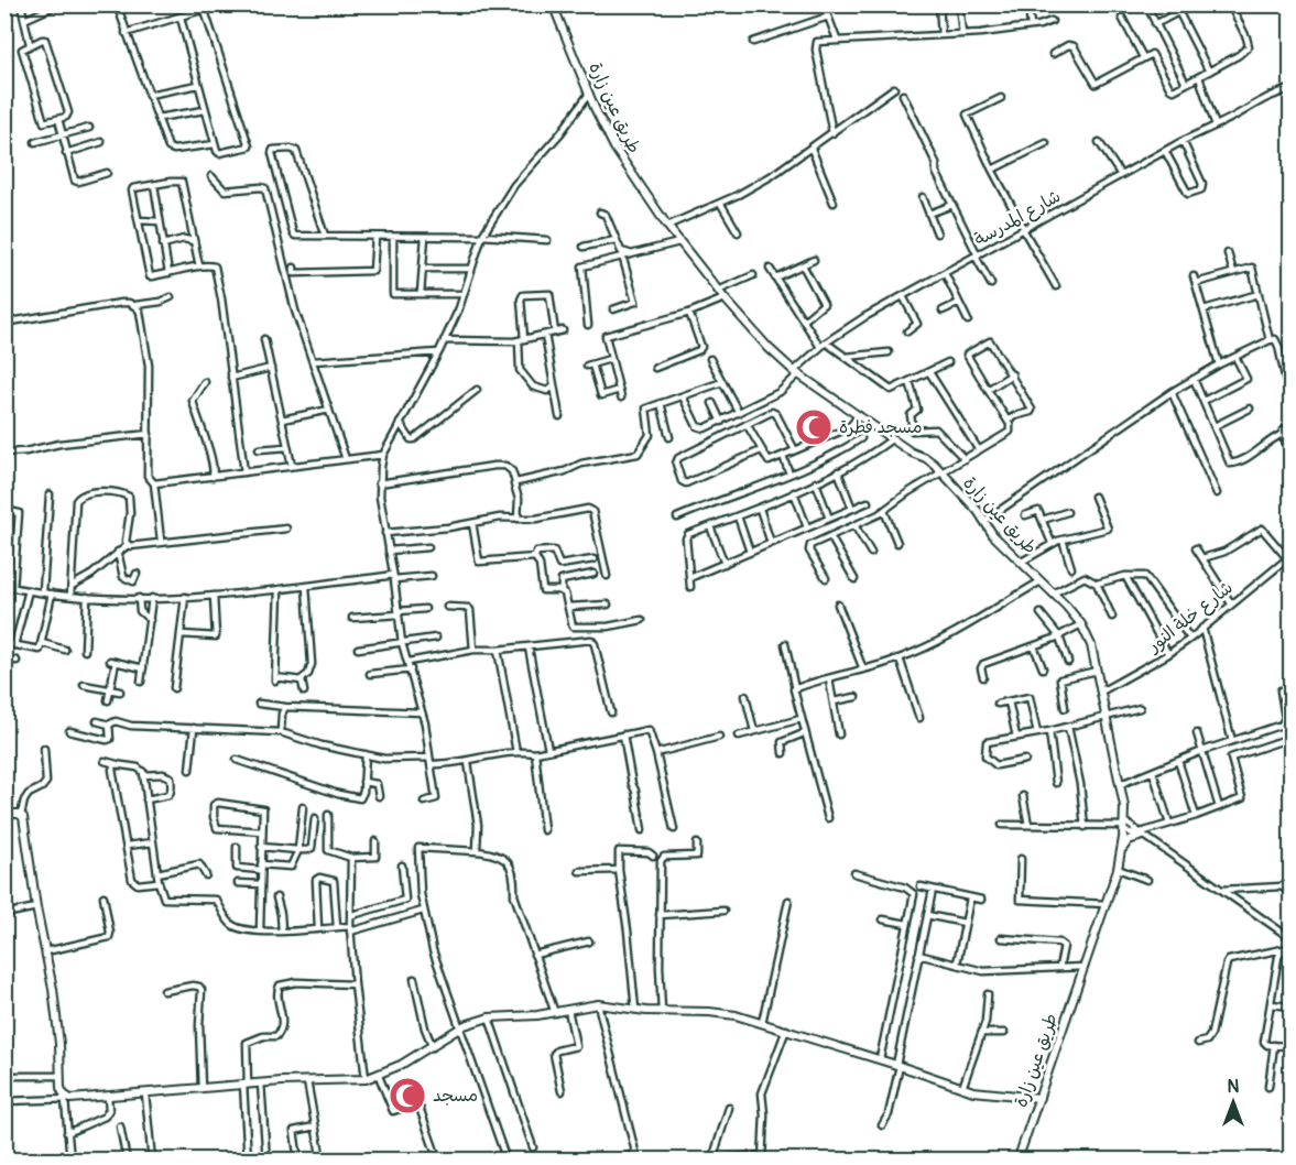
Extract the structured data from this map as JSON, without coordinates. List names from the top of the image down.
{
  "streets": {
    "main road": ["طريق عين زارة"],
    "street": ["شارع المدرسة", "شارع خلة النور"]
  },
  "crossings": [
    ["طريق عين زارة", "شارع المدرسة"],
    ["طريق عين زارة", "شارع خلة النور"]
  ],
  "places": {
    "mosque": ["مسجد فطرة", "مسجد"]
  },
  "north": "top"
}
